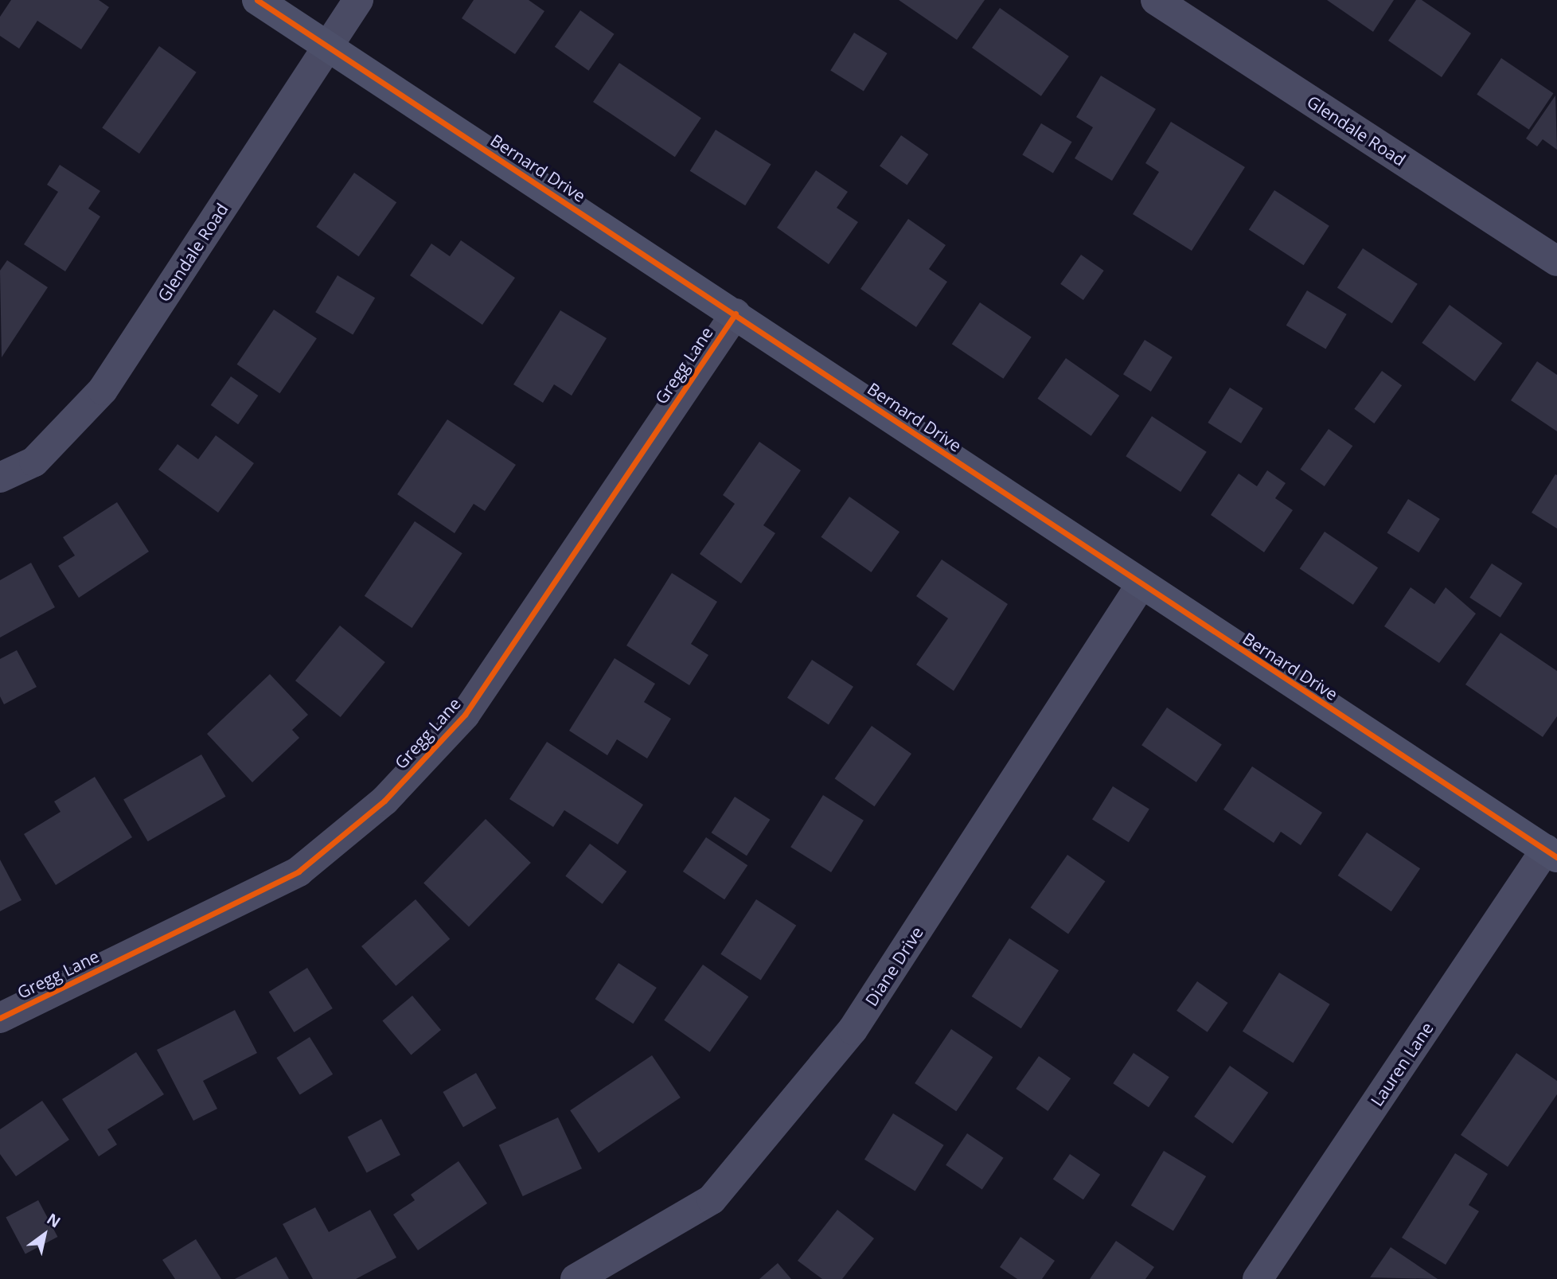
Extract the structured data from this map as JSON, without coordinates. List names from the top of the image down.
{
  "streets": {
    "street": [
      "Glendale Road",
      "Bernard Drive",
      "Gregg Lane",
      "Diane Drive",
      "Lauren Lane"
    ]
  },
  "crossings": [
    ["Glendale Road", "Bernard Drive"],
    ["Bernard Drive", "Gregg Lane"],
    ["Bernard Drive", "Diane Drive"],
    ["Bernard Drive", "Lauren Lane"]
  ],
  "north": "top right"
}
